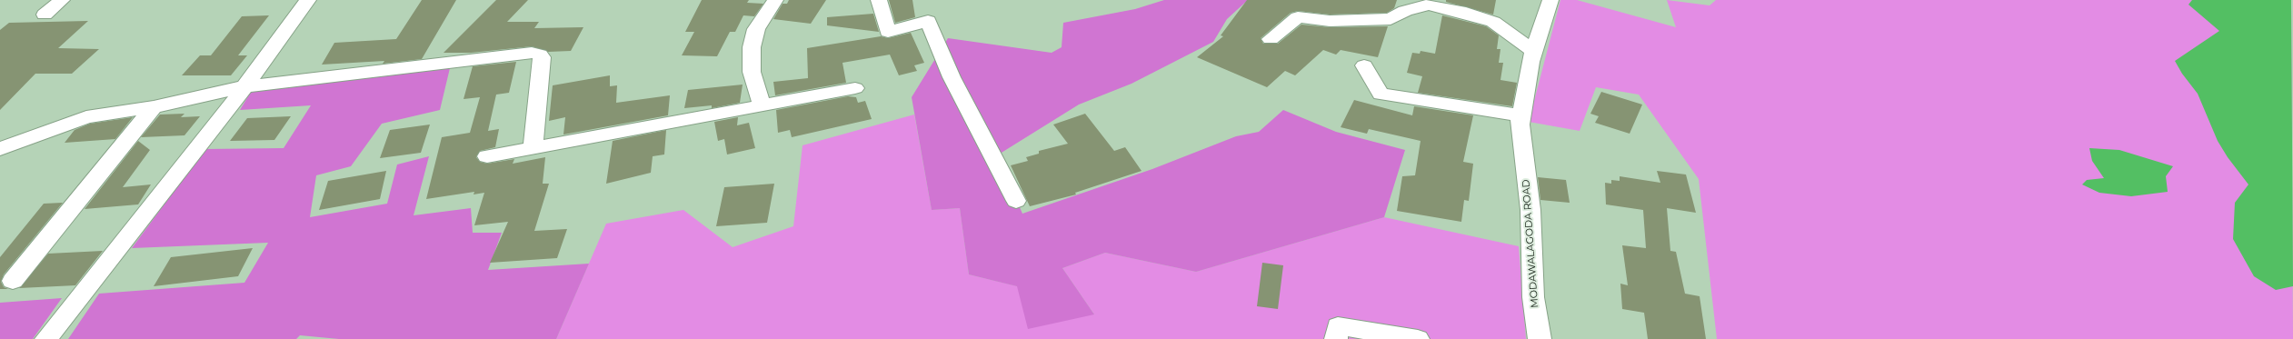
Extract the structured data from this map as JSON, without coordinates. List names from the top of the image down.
{
  "streets": {
    "street": ["MODAWALAGODA ROAD"]
  }
}
